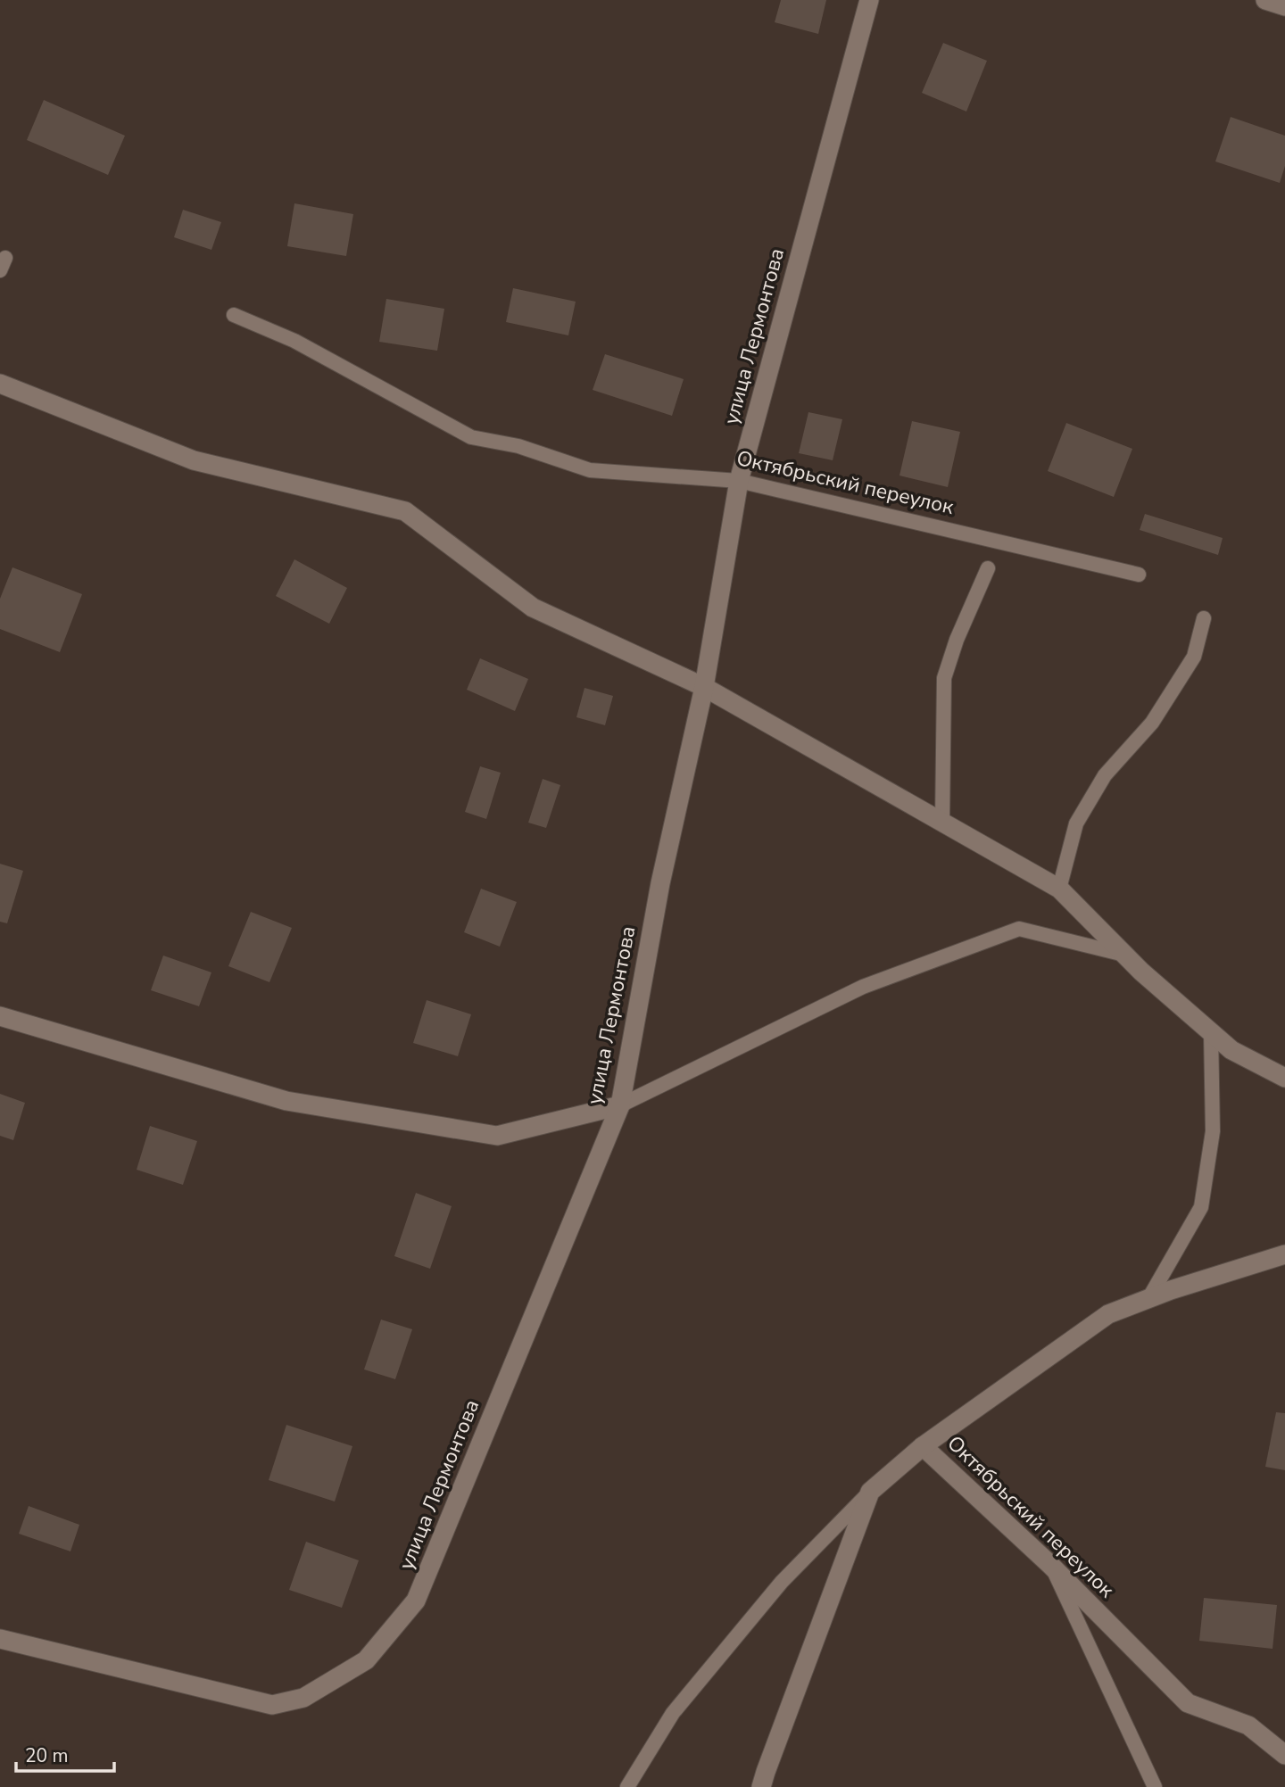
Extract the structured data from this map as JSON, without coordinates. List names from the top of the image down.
{
  "streets": {
    "street": ["улица Лермонтова", "Октябрьский переулок"]
  },
  "crossings": [
    ["улица Лермонтова", "Октябрьский переулок"]
  ],
  "scale_bar": "20 m"
}
